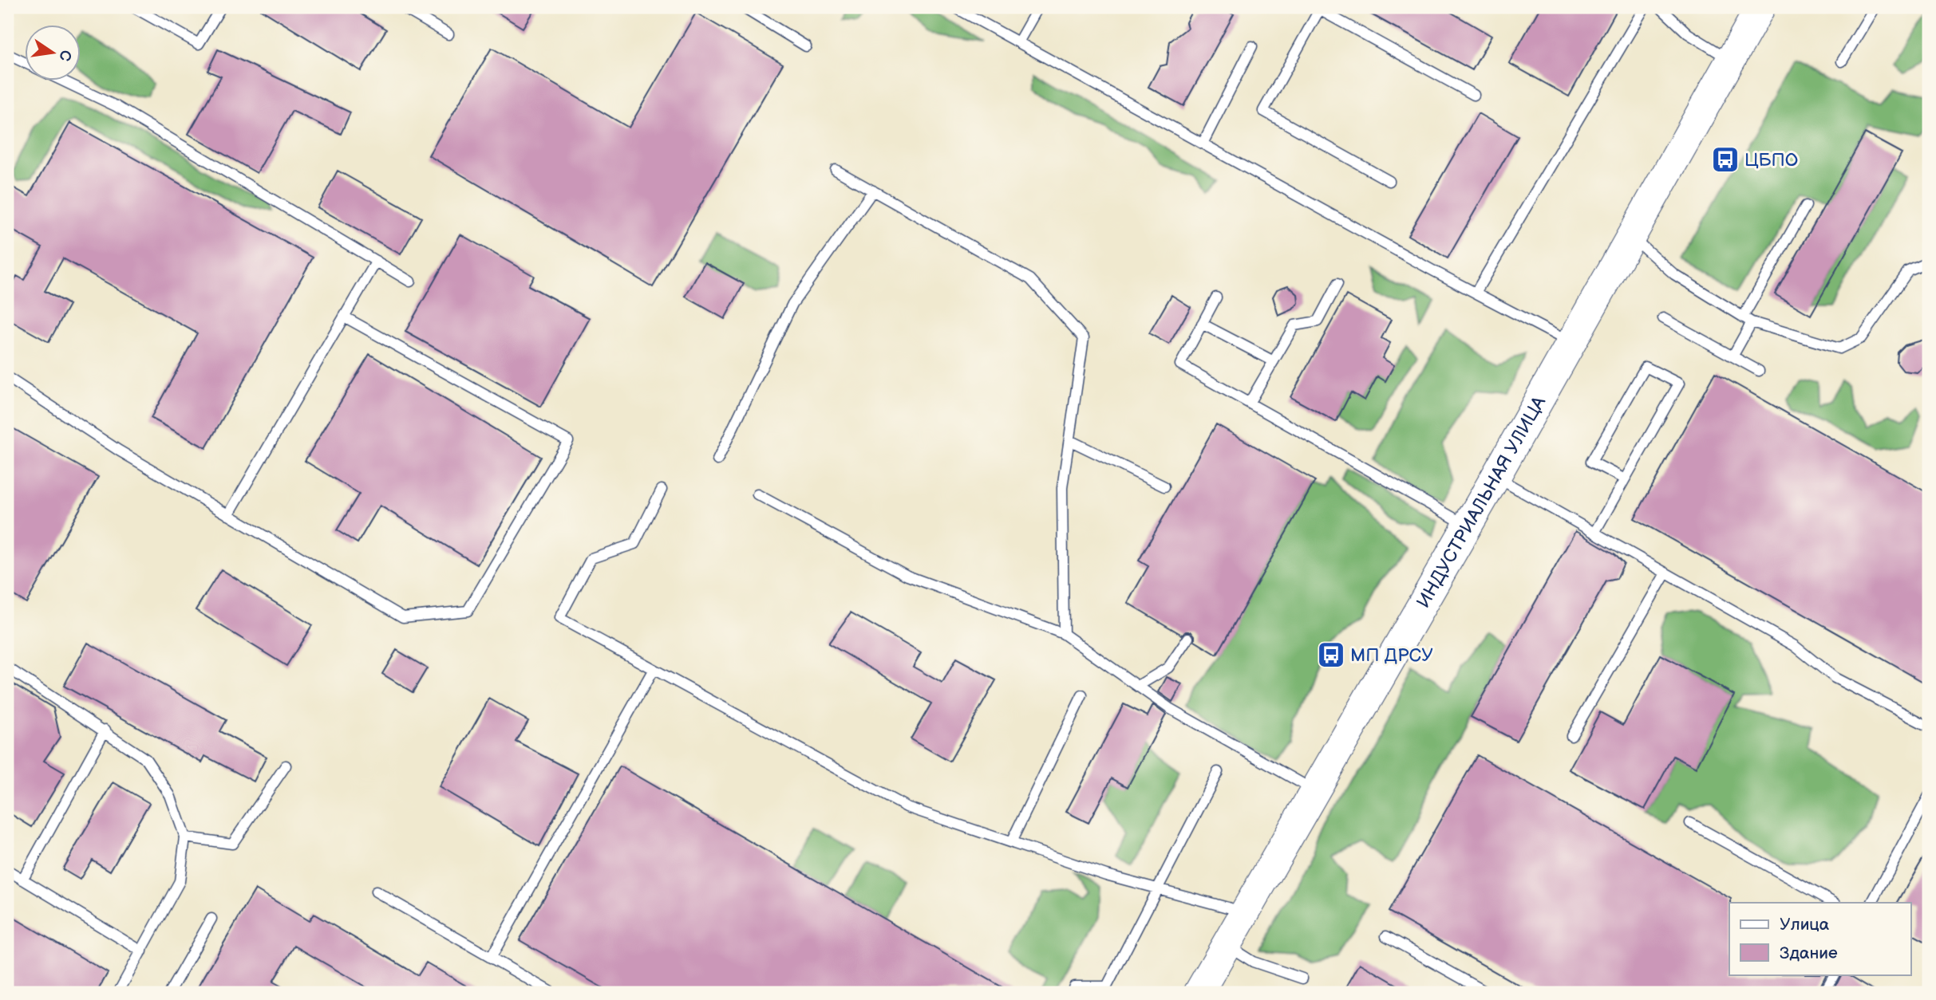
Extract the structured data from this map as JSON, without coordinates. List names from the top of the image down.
{
  "streets": {
    "main road": ["ИНДУСТРИАЛЬНАЯ УЛИЦА"]
  },
  "places": {
    "bus stop": ["ЦБПО", "МП ДРСУ"]
  },
  "legend": ["Улица", "Здание"],
  "north": "right"
}
